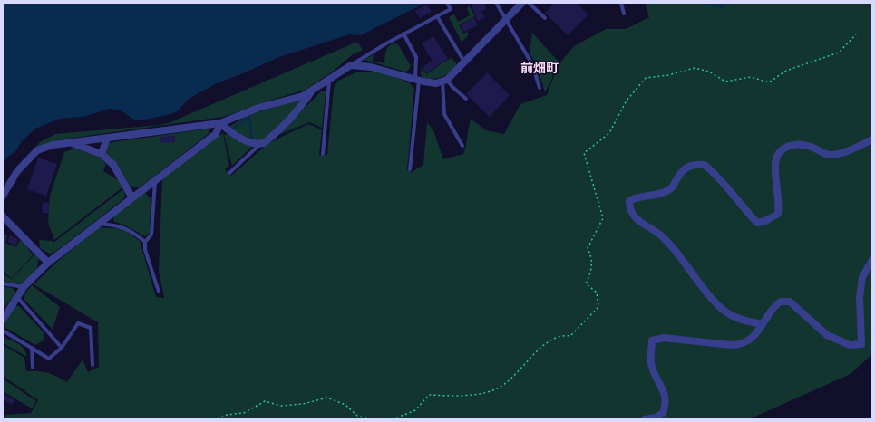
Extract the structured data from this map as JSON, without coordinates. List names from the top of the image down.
{
  "districts": ["前畑町"]
}
